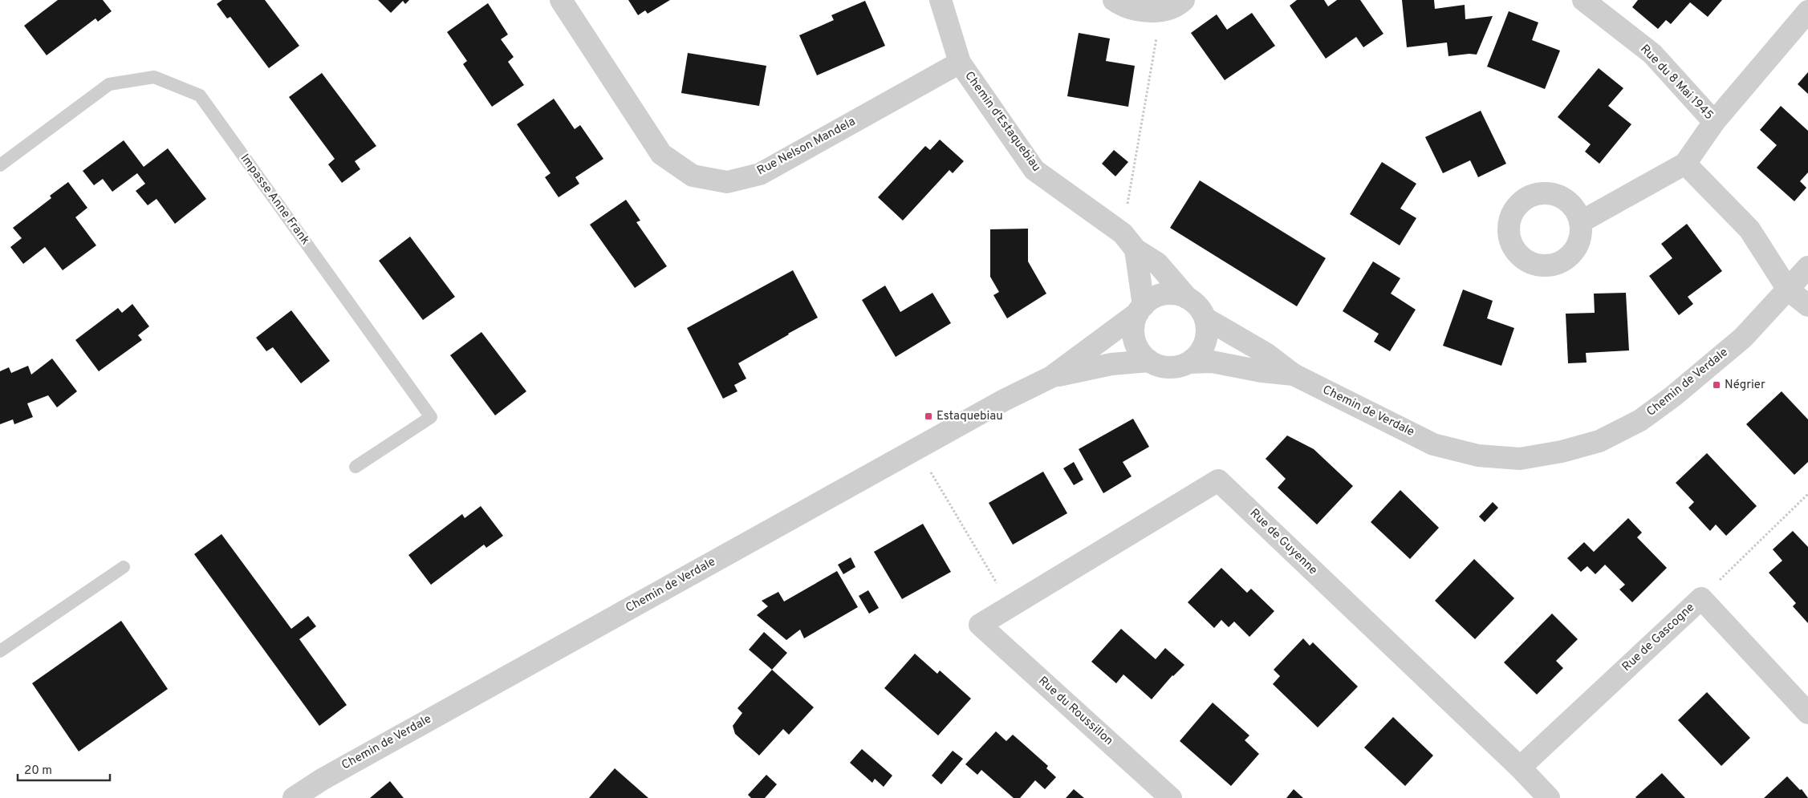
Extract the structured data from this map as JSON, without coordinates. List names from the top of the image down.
{
  "streets": {
    "street": [
      "Rue du 8 Mai 1945",
      "Chemin d'Estaquebiau",
      "Rue Nelson Mandela",
      "Chemin de Verdale",
      "Rue de Guyenne",
      "Rue de Gascogne",
      "Rue du Roussillon"
    ],
    "lane": ["Impasse Anne Frank"]
  },
  "crossings": [
    ["Chemin d'Estaquebiau", "Rue Nelson Mandela"],
    ["Chemin d'Estaquebiau", "Chemin de Verdale"],
    ["Rue de Guyenne", "Rue de Gascogne"],
    ["Rue de Guyenne", "Rue du Roussillon"]
  ],
  "places": {
    "transit": ["Négrier", "Estaquebiau"]
  },
  "scale_bar": "20 m"
}
